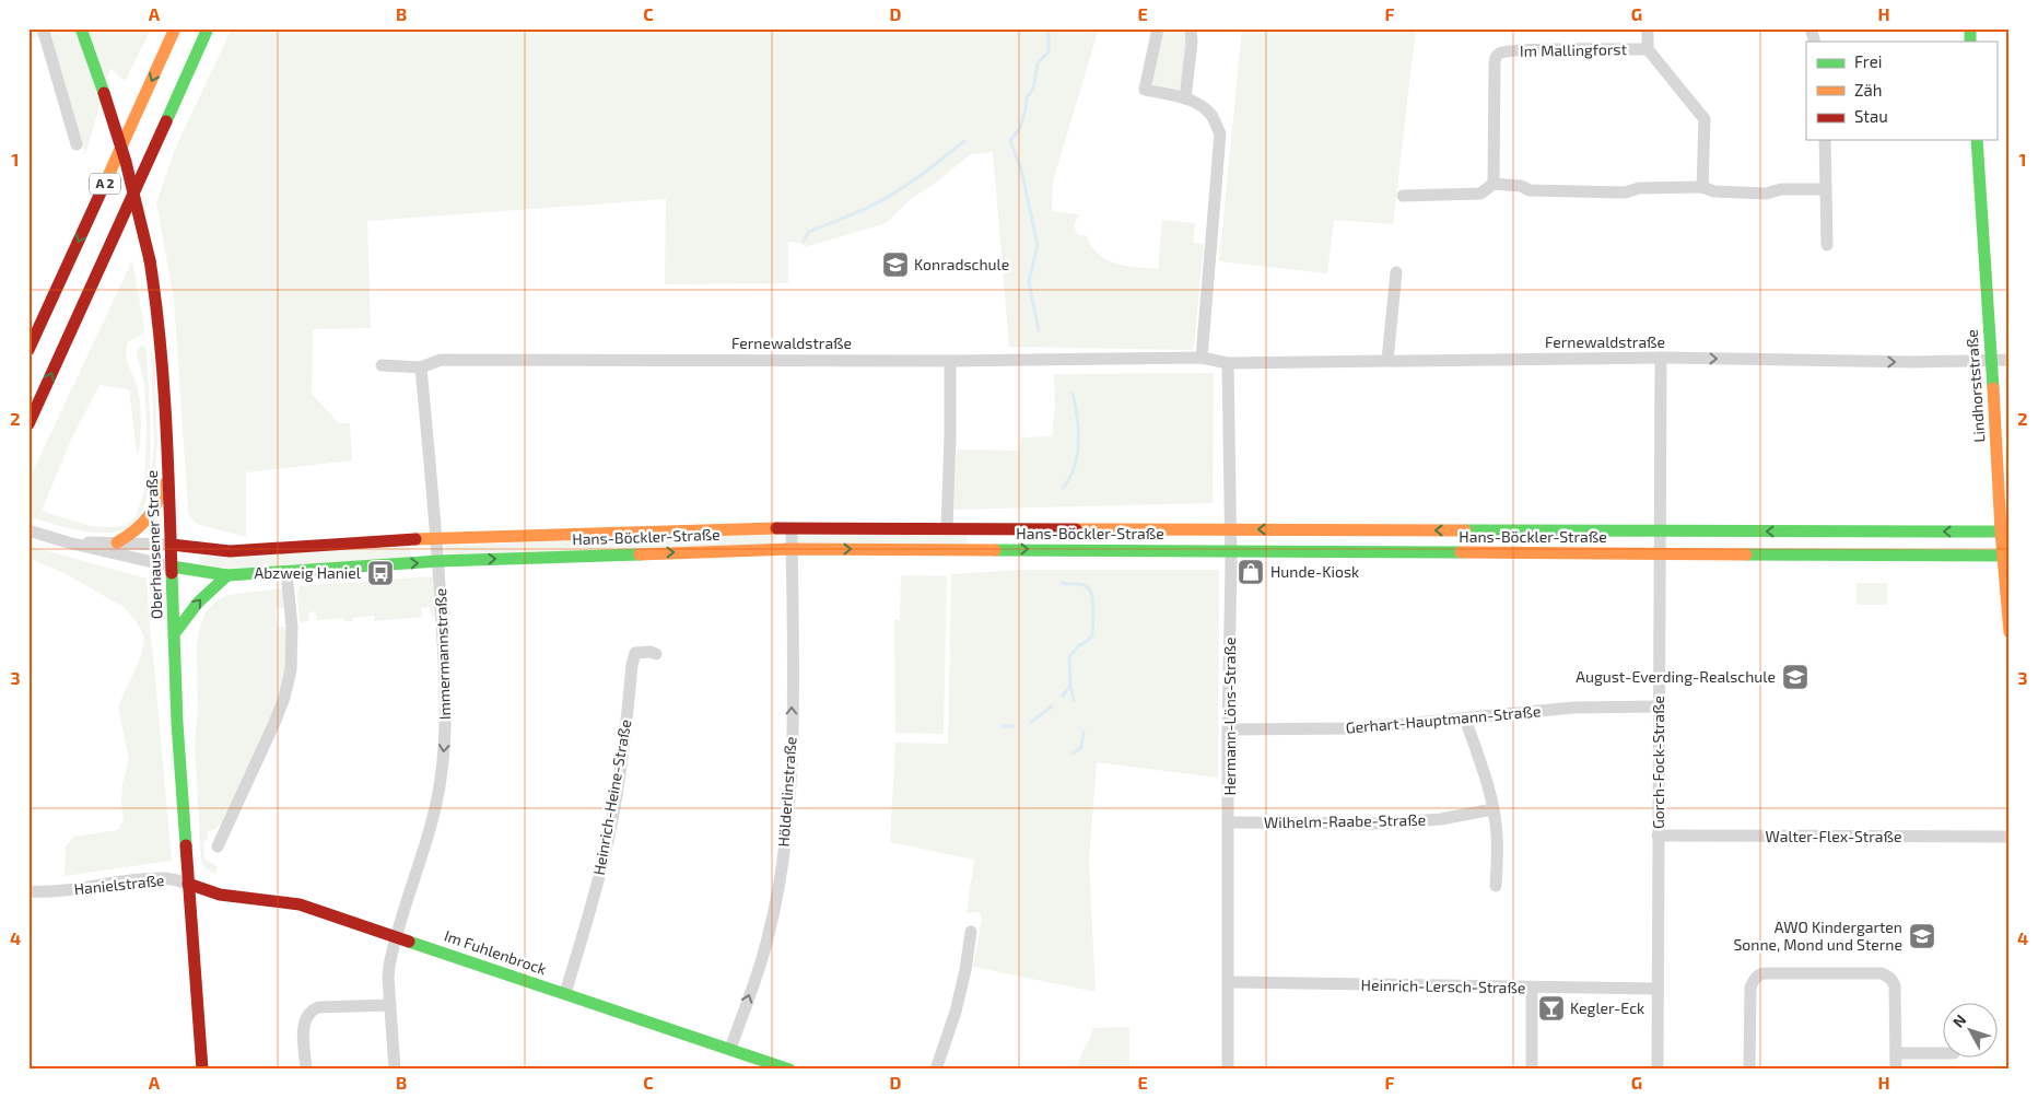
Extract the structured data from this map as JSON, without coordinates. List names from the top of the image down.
{
  "streets": {
    "main road": [
      "A 2",
      "Lindhorststraße",
      "Hans-Böckler-Straße",
      "Oberhausener Straße",
      "Im Fuhlenbrock"
    ],
    "street": [
      "Im Mallingforst",
      "Fernewaldstraße",
      "Immermannstraße",
      "Hermann-Löns-Straße",
      "Gerhart-Hauptmann-Straße",
      "Gorch-Fock-Straße",
      "Hölderlinstraße",
      "Heinrich-Heine-Straße",
      "Wilhelm-Raabe-Straße",
      "Walter-Flex-Straße",
      "Hanielstraße",
      "Heinrich-Lersch-Straße"
    ]
  },
  "crossings": [
    ["Fernewaldstraße", "Lindhorststraße"],
    ["Fernewaldstraße", "Immermannstraße"],
    ["Fernewaldstraße", "Hermann-Löns-Straße"],
    ["Fernewaldstraße", "Gorch-Fock-Straße"],
    ["Lindhorststraße", "Hans-Böckler-Straße"],
    ["Hans-Böckler-Straße", "Oberhausener Straße"],
    ["Hans-Böckler-Straße", "Immermannstraße"],
    ["Hans-Böckler-Straße", "Hermann-Löns-Straße"],
    ["Hans-Böckler-Straße", "Gorch-Fock-Straße"],
    ["Hans-Böckler-Straße", "Hölderlinstraße"],
    ["Oberhausener Straße", "Hanielstraße"],
    ["Oberhausener Straße", "Im Fuhlenbrock"],
    ["Immermannstraße", "Im Fuhlenbrock"],
    ["Hermann-Löns-Straße", "Gerhart-Hauptmann-Straße"],
    ["Hermann-Löns-Straße", "Wilhelm-Raabe-Straße"],
    ["Hermann-Löns-Straße", "Heinrich-Lersch-Straße"],
    ["Gerhart-Hauptmann-Straße", "Gorch-Fock-Straße"],
    ["Gorch-Fock-Straße", "Walter-Flex-Straße"],
    ["Gorch-Fock-Straße", "Heinrich-Lersch-Straße"],
    ["Hölderlinstraße", "Im Fuhlenbrock"],
    ["Heinrich-Heine-Straße", "Im Fuhlenbrock"],
    ["Hanielstraße", "Im Fuhlenbrock"]
  ],
  "one_way": ["Immermannstraße", "Hölderlinstraße"],
  "places": {
    "school or university": ["Konradschule", "August-Everding-Realschule", "AWO Kindergarten Sonne, Mond und Sterne"],
    "shop": ["Hunde-Kiosk"],
    "bus stop": ["Abzweig Haniel"],
    "bar": ["Kegler-Eck"]
  },
  "legend": ["Frei", "Zäh", "Stau"],
  "north": "top left",
  "grid": {
    "columns": [
      "A",
      "B",
      "C",
      "D",
      "E",
      "F",
      "G",
      "H"
    ],
    "rows": [
      "1",
      "2",
      "3",
      "4"
    ]
  }
}
